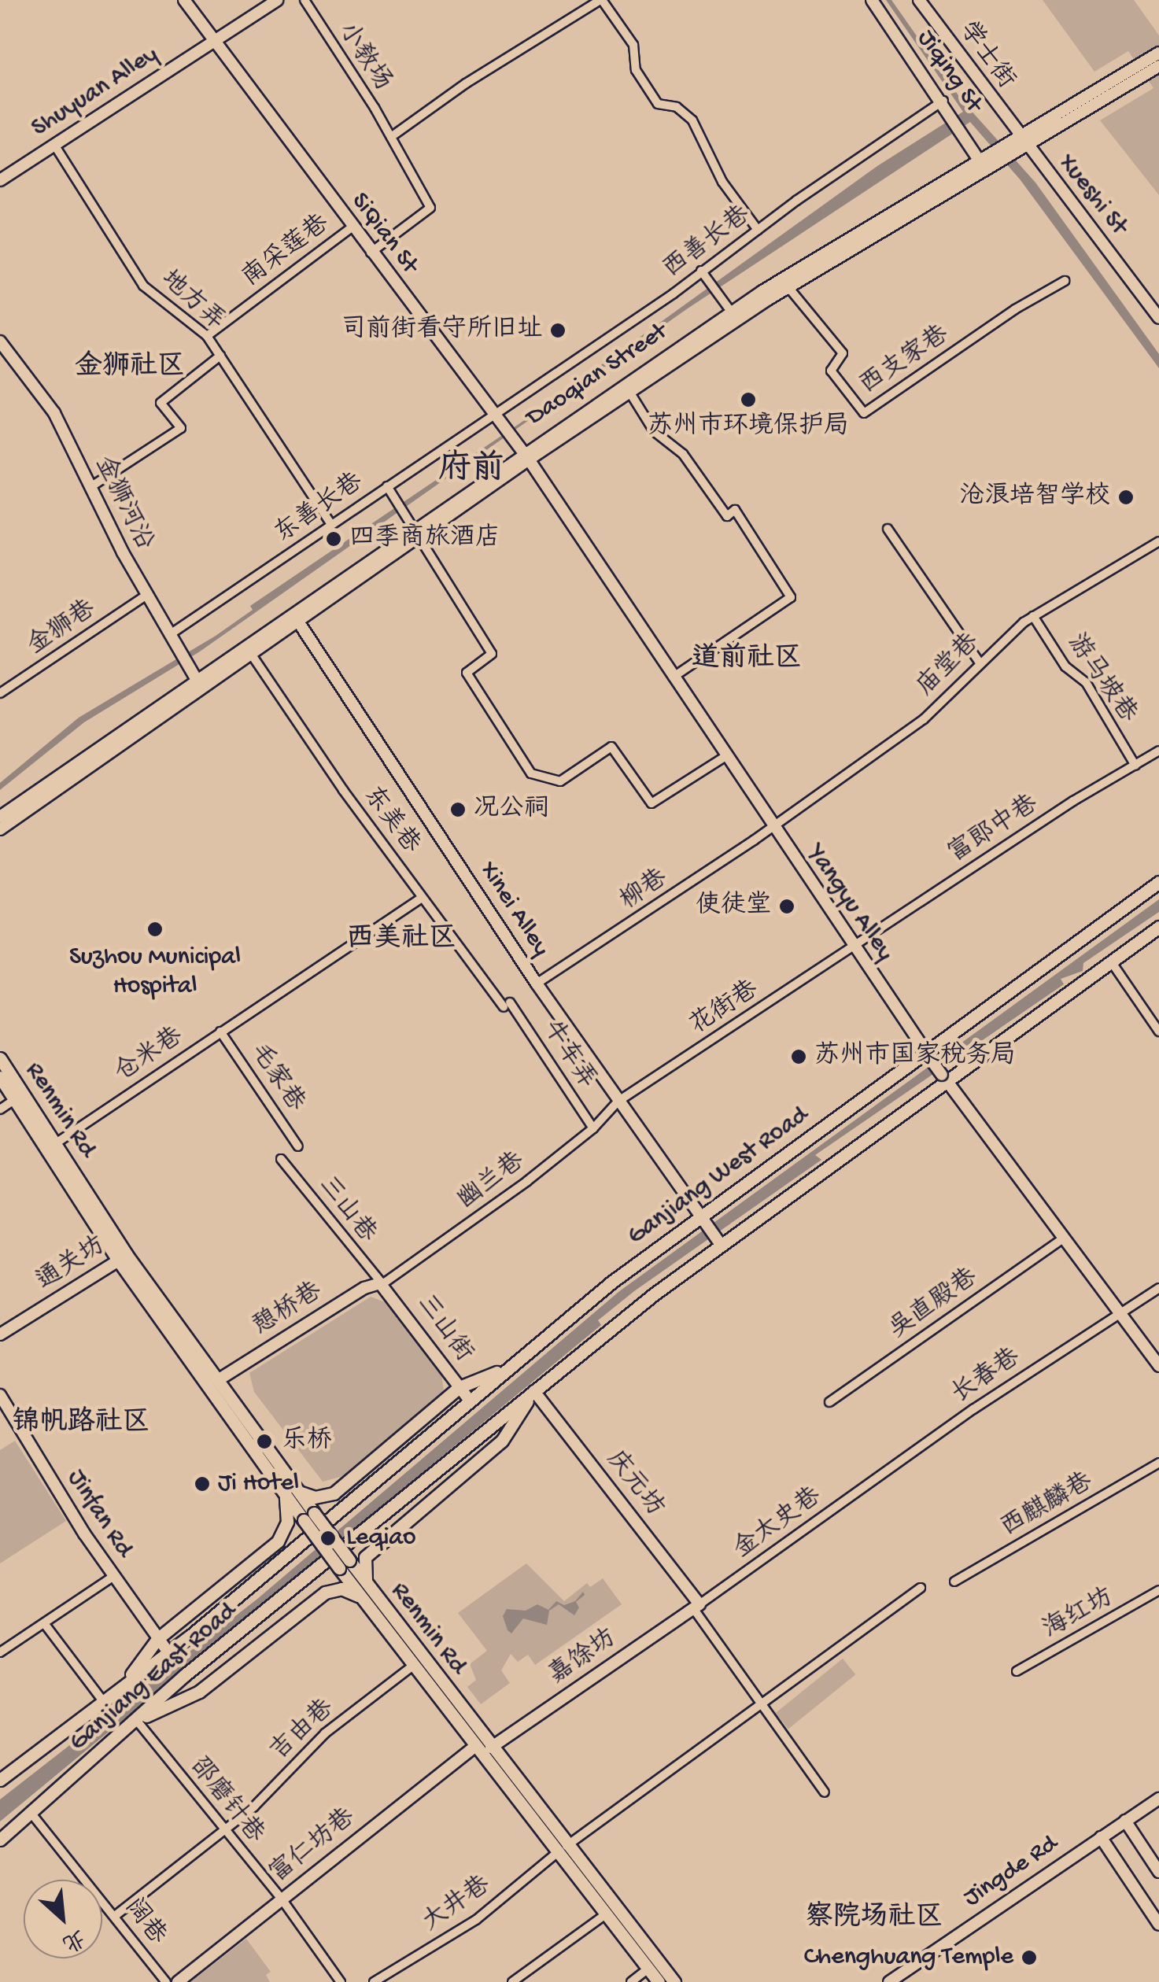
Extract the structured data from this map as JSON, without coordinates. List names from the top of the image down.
{
  "streets": {
    "main road": [
      "学士街",
      "Jiqing St",
      "Shuyuan Alley",
      "Xueshi St",
      "SiQian St",
      "Daoqian Street",
      "金狮河沿",
      "Yangyu Alley",
      "Xinei Alley",
      "Renmin Rd",
      "Ganjiang West Road",
      "通关坊",
      "憩桥巷",
      "三山街",
      "庆元坊",
      "Jinfan Rd",
      "嘉馀坊",
      "Ganjiang East Road",
      "富仁坊巷",
      "Jingde Rd"
    ],
    "street": [
      "小教场",
      "西善长巷",
      "南采莲巷",
      "地方弄",
      "西支家巷",
      "东善长巷",
      "金狮巷",
      "庙堂巷",
      "游马坡巷",
      "东美巷",
      "富郎中巷",
      "柳巷",
      "花街巷",
      "牛车弄",
      "仓米巷",
      "毛家巷",
      "幽兰巷",
      "三山巷",
      "吴直殿巷",
      "长春巷",
      "西麒麟巷",
      "金太史巷",
      "海红坊",
      "吉由巷",
      "邵磨针巷",
      "大井巷",
      "阔巷"
    ]
  },
  "crossings": [
    ["学士街", "Xueshi St"],
    ["学士街", "Daoqian Street"],
    ["小教场", "SiQian St"],
    ["Jiqing St", "西善长巷"],
    ["Jiqing St", "Daoqian Street"],
    ["Shuyuan Alley", "SiQian St"],
    ["Shuyuan Alley", "地方弄"],
    ["Xueshi St", "Daoqian Street"],
    ["SiQian St", "西善长巷"],
    ["SiQian St", "南采莲巷"],
    ["SiQian St", "Daoqian Street"],
    ["SiQian St", "东善长巷"],
    ["SiQian St", "Yangyu Alley"],
    ["西善长巷", "东善长巷"],
    ["南采莲巷", "地方弄"],
    ["地方弄", "东善长巷"],
    ["西支家巷", "Daoqian Street"],
    ["Daoqian Street", "金狮河沿"],
    ["Daoqian Street", "东美巷"],
    ["Daoqian Street", "Yangyu Alley"],
    ["Daoqian Street", "Xinei Alley"],
    ["金狮河沿", "东善长巷"],
    ["金狮河沿", "金狮巷"],
    ["庙堂巷", "游马坡巷"],
    ["庙堂巷", "柳巷"],
    ["庙堂巷", "Yangyu Alley"],
    ["游马坡巷", "富郎中巷"],
    ["东美巷", "牛车弄"],
    ["东美巷", "仓米巷"],
    ["富郎中巷", "Yangyu Alley"],
    ["富郎中巷", "花街巷"],
    ["柳巷", "Yangyu Alley"],
    ["柳巷", "Xinei Alley"],
    ["Yangyu Alley", "花街巷"],
    ["Yangyu Alley", "Ganjiang West Road"],
    ["Yangyu Alley", "吴直殿巷"],
    ["Yangyu Alley", "长春巷"],
    ["Xinei Alley", "花街巷"],
    ["Xinei Alley", "Ganjiang West Road"],
    ["Xinei Alley", "幽兰巷"],
    ["花街巷", "幽兰巷"],
    ["牛车弄", "幽兰巷"],
    ["仓米巷", "毛家巷"],
    ["仓米巷", "Renmin Rd"],
    ["Renmin Rd", "通关坊"],
    ["Renmin Rd", "憩桥巷"],
    ["Renmin Rd", "嘉馀坊"],
    ["Renmin Rd", "吉由巷"],
    ["Renmin Rd", "富仁坊巷"],
    ["Renmin Rd", "大井巷"],
    ["Ganjiang West Road", "三山街"],
    ["Ganjiang West Road", "Ganjiang East Road"],
    ["幽兰巷", "三山巷"],
    ["幽兰巷", "憩桥巷"],
    ["幽兰巷", "三山街"],
    ["三山巷", "憩桥巷"],
    ["三山巷", "三山街"],
    ["憩桥巷", "三山街"],
    ["长春巷", "金太史巷"],
    ["庆元坊", "金太史巷"],
    ["庆元坊", "嘉馀坊"],
    ["Jinfan Rd", "Ganjiang East Road"],
    ["金太史巷", "嘉馀坊"],
    ["Ganjiang East Road", "邵磨针巷"],
    ["Ganjiang East Road", "阔巷"],
    ["吉由巷", "邵磨针巷"],
    ["吉由巷", "阔巷"],
    ["邵磨针巷", "富仁坊巷"]
  ],
  "districts": [
    "金狮社区",
    "府前",
    "道前社区",
    "西美社区",
    "锦帆路社区",
    "察院场社区"
  ],
  "places": [
    "司前街看守所旧址",
    "苏州市环境保护局",
    "沧浪培智学校",
    "四季商旅酒店",
    "况公祠",
    "使徒堂",
    "Suzhou Municipal Hospital",
    "苏州市国家税务局",
    "乐桥",
    "Ji Hotel",
    "Leqiao",
    "Chenghuang Temple"
  ],
  "north": "bottom right"
}
